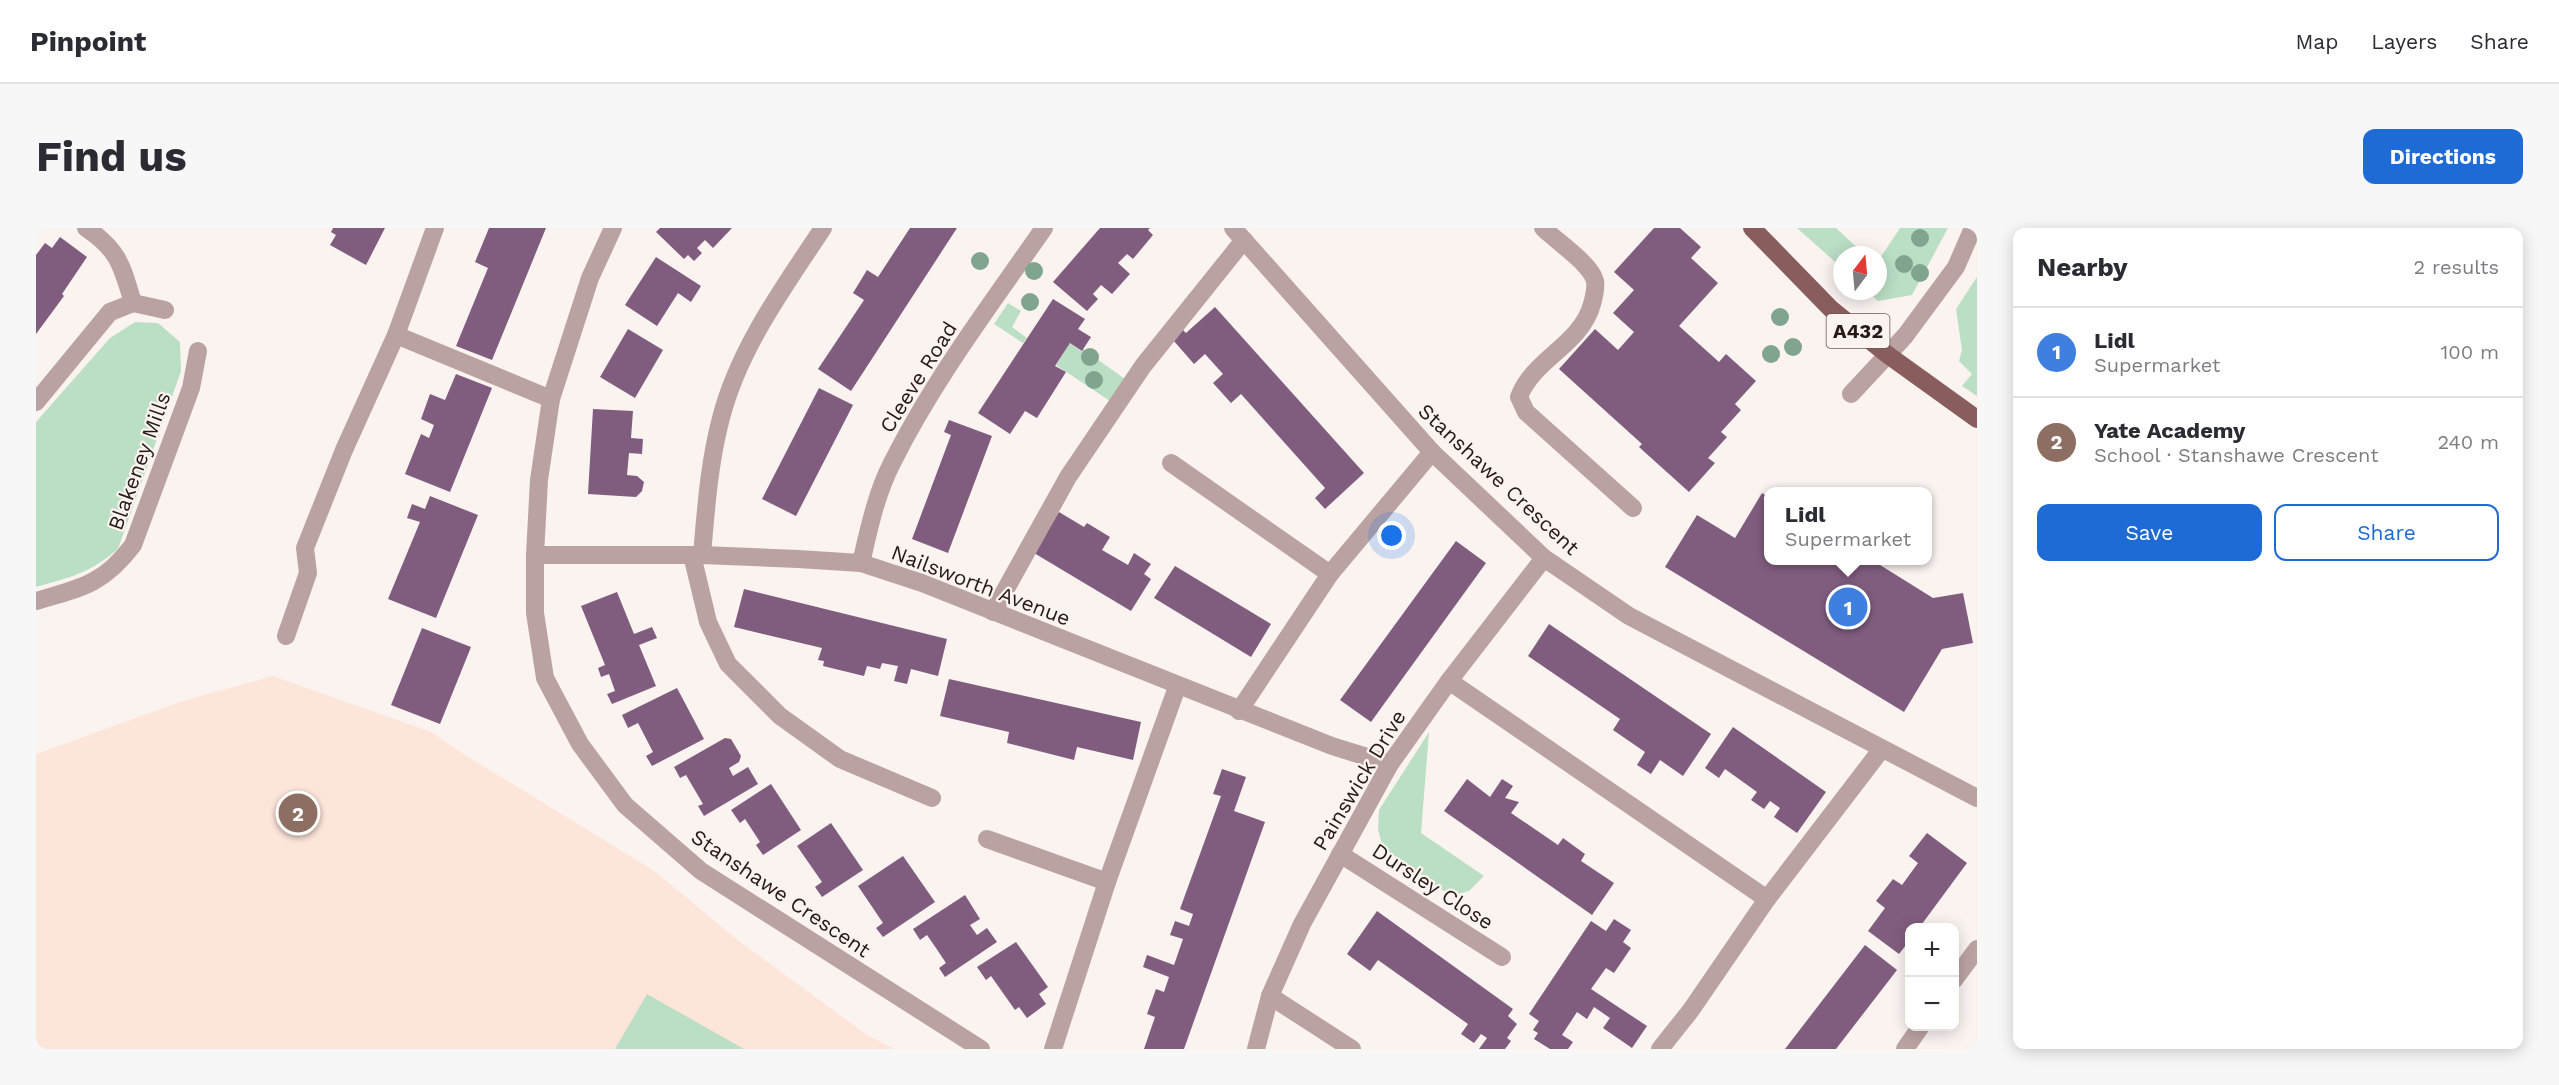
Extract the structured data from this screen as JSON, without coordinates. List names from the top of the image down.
{
  "streets": {
    "main road": ["A432"],
    "street": [
      "Cleeve Road",
      "Blakeney Mills",
      "Stanshawe Crescent",
      "Nailsworth Avenue",
      "Painswick Drive",
      "Dursley Close"
    ]
  },
  "crossings": [
    ["Cleeve Road", "Nailsworth Avenue"],
    ["Stanshawe Crescent", "Nailsworth Avenue"],
    ["Stanshawe Crescent", "Painswick Drive"],
    ["Nailsworth Avenue", "Painswick Drive"],
    ["Painswick Drive", "Dursley Close"]
  ],
  "north": "top",
  "page": {
    "header": "Pinpoint",
    "nav": ["Map", "Layers", "Share"],
    "buttons": [
      "Directions",
      ["Save", "Share"]
    ],
    "title": "Find us",
    "heading": ["Nearby", "2 results"],
    "list": [
      {
        "mark": "1",
        "name": "Lidl",
        "note": "Supermarket",
        "value": "100 m"
      },
      {
        "mark": "2",
        "name": "Yate Academy",
        "note": "School · Stanshawe Crescent",
        "value": "240 m"
      }
    ],
    "popup": ["Lidl", "Supermarket"],
    "pins": ["1", "2"],
    "map_buttons": ["+", "−"]
  }
}
